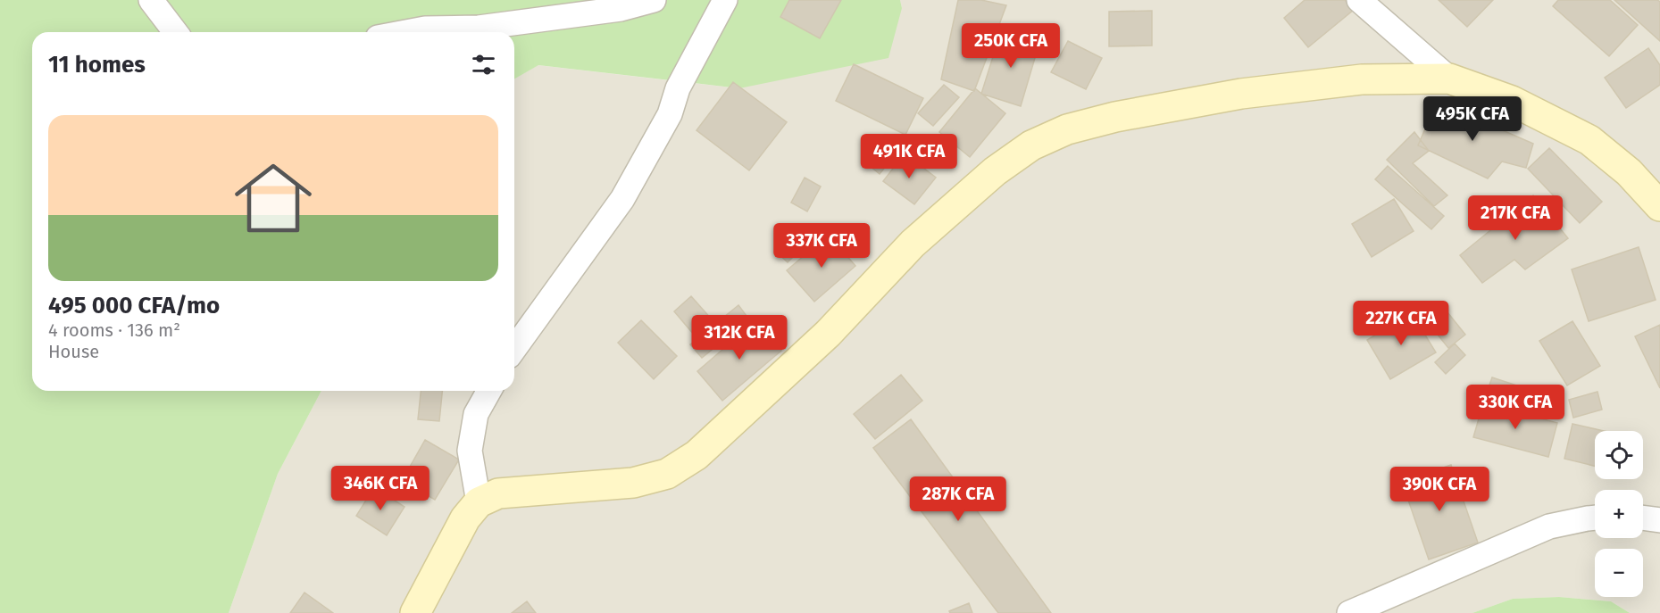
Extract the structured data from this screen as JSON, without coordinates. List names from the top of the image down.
{
  "page": {
    "price": [
      "250K CFA",
      "495K CFA",
      "491K CFA",
      "217K CFA",
      "337K CFA",
      "227K CFA",
      "312K CFA",
      "330K CFA",
      "346K CFA",
      "390K CFA",
      "287K CFA"
    ],
    "heading": "11 homes",
    "list": [
      {
        "name": "495 000 CFA/mo",
        "note": "4 rooms · 136 m² · House"
      }
    ],
    "map_buttons": ["+", "−"]
  }
}
